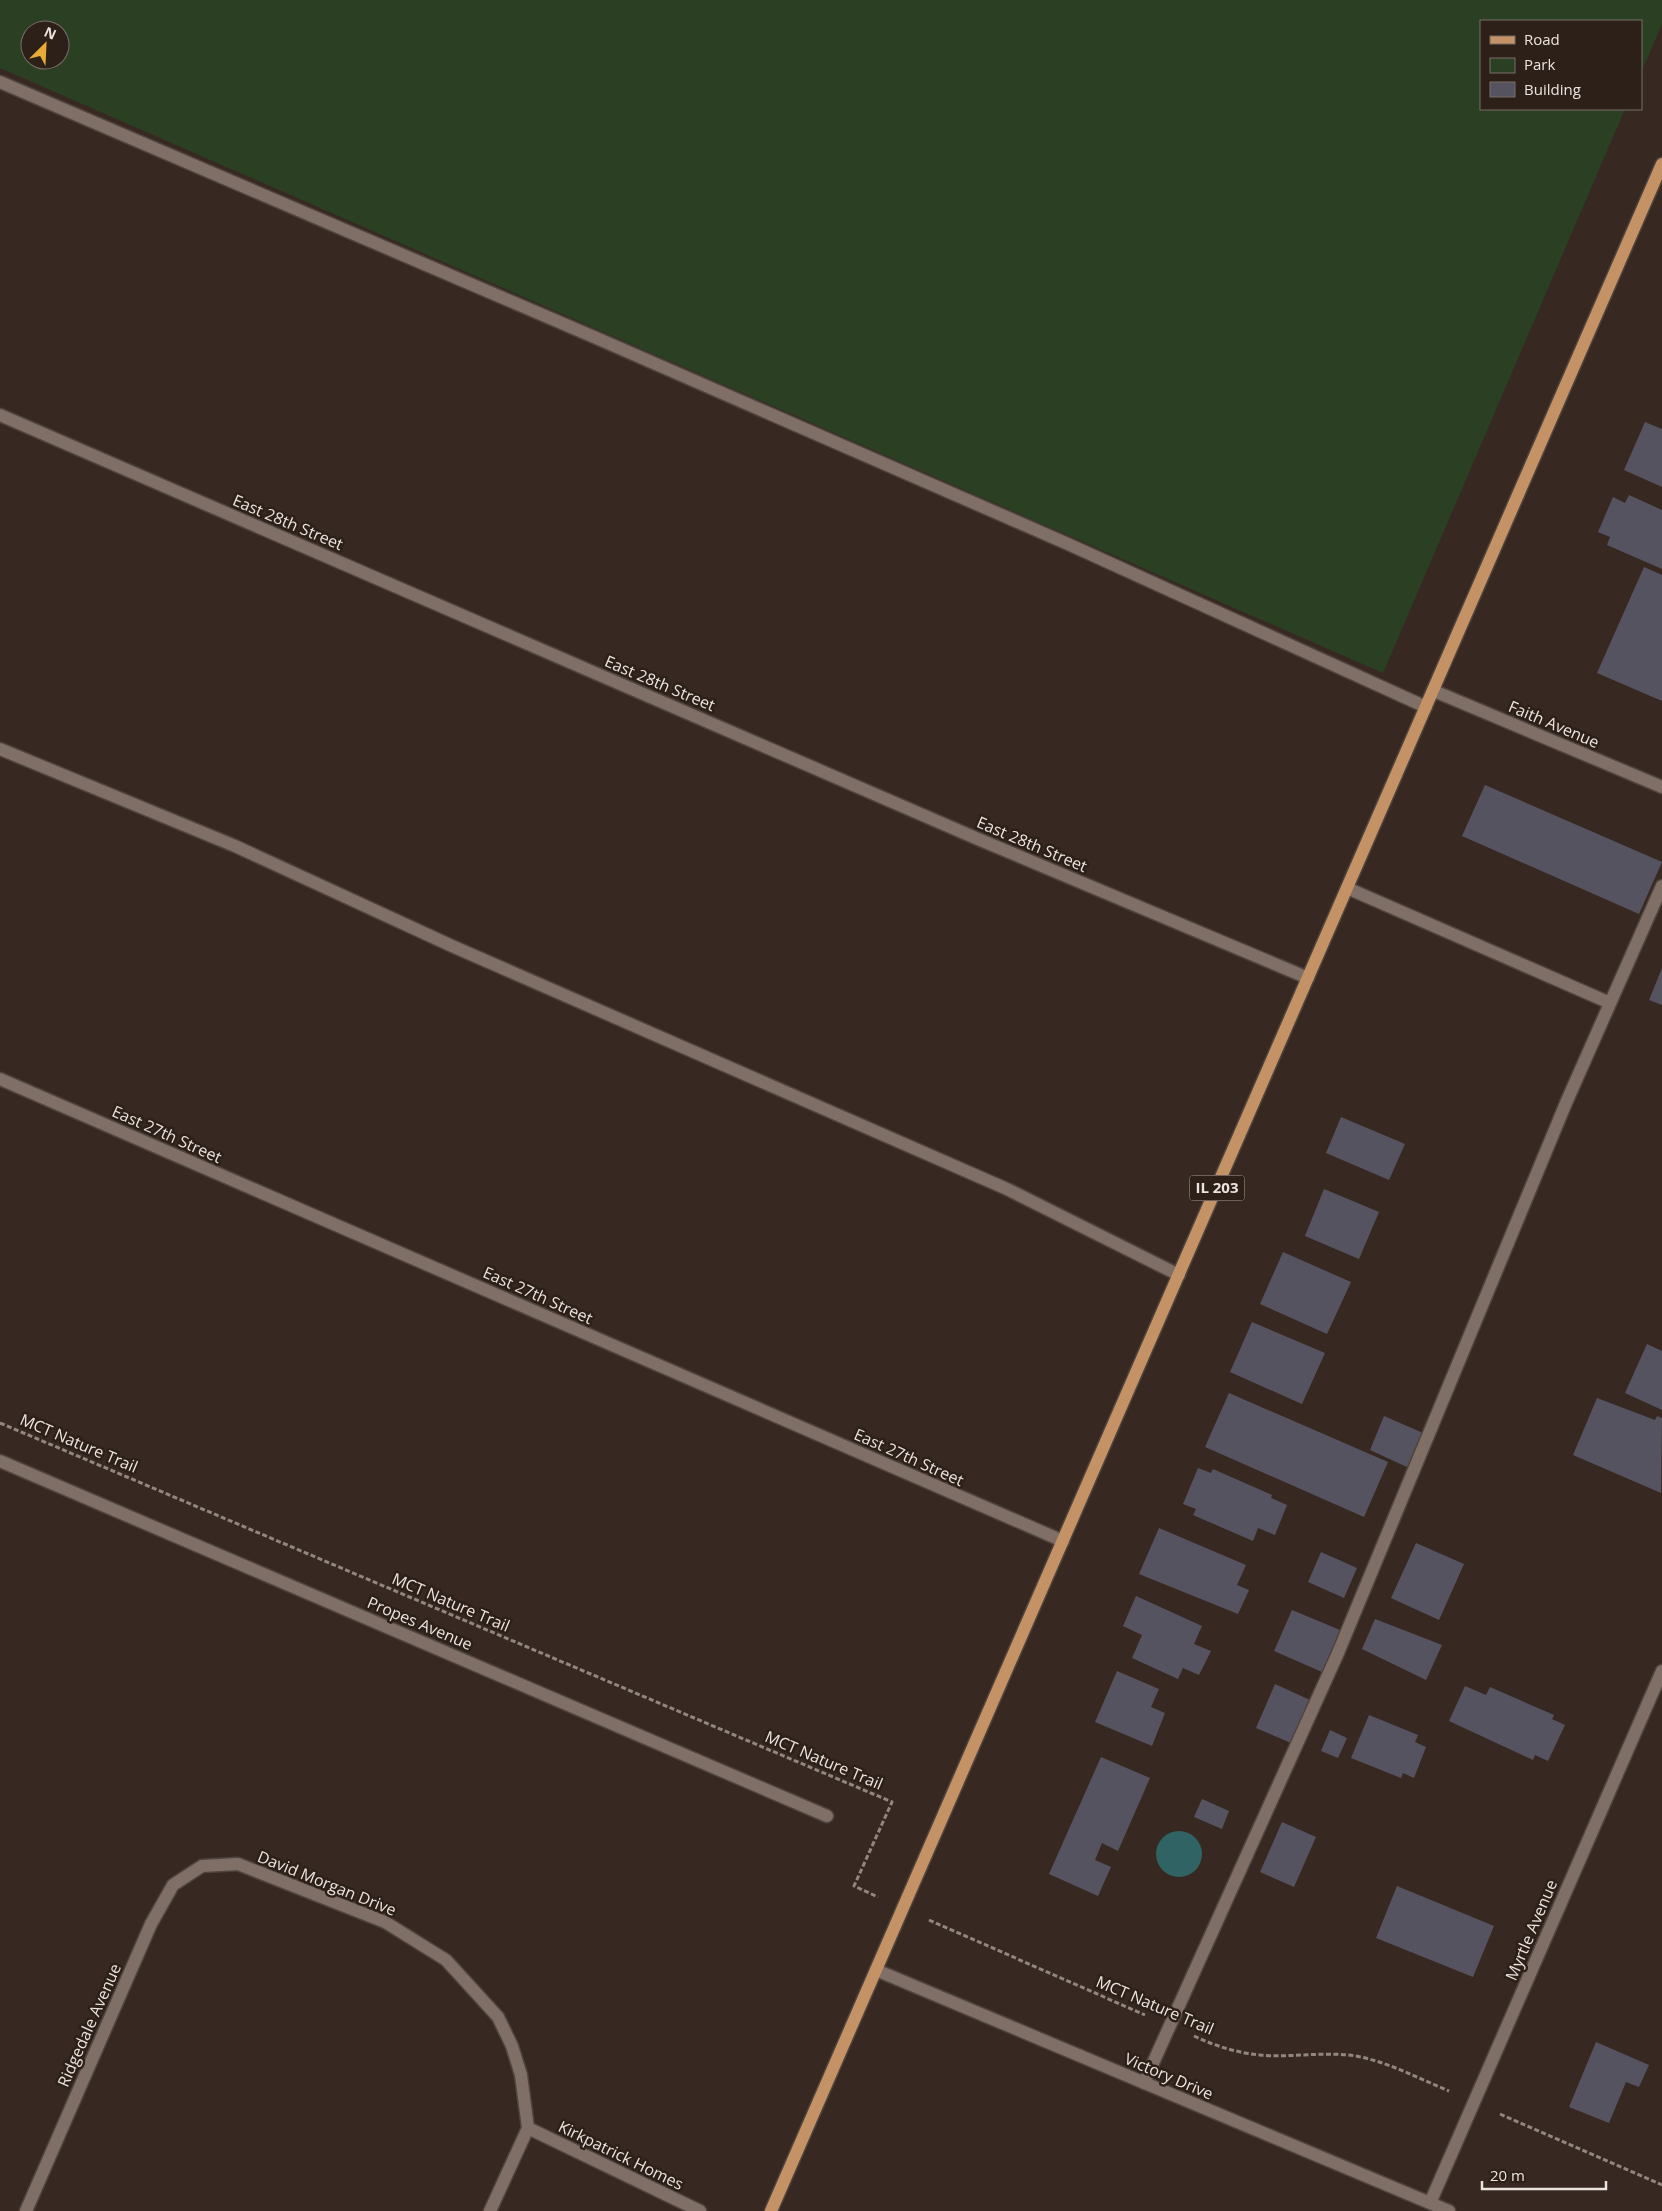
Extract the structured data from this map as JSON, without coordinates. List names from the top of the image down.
{
  "streets": {
    "main road": ["IL 203"],
    "street": [
      "East 28th Street",
      "Faith Avenue",
      "East 27th Street",
      "Propes Avenue",
      "David Morgan Drive",
      "Myrtle Avenue",
      "Ridgedale Avenue",
      "Victory Drive",
      "Kirkpatrick Homes"
    ],
    "path": ["MCT Nature Trail"]
  },
  "crossings": [
    ["East 28th Street", "IL 203"],
    ["Faith Avenue", "IL 203"],
    ["East 27th Street", "IL 203"],
    ["IL 203", "MCT Nature Trail"],
    ["IL 203", "Victory Drive"],
    ["MCT Nature Trail", "Myrtle Avenue"],
    ["David Morgan Drive", "Ridgedale Avenue"],
    ["David Morgan Drive", "Kirkpatrick Homes"],
    ["Myrtle Avenue", "Victory Drive"]
  ],
  "legend": ["Road", "Park", "Building"],
  "scale_bar": "20 m",
  "north": "top right"
}
